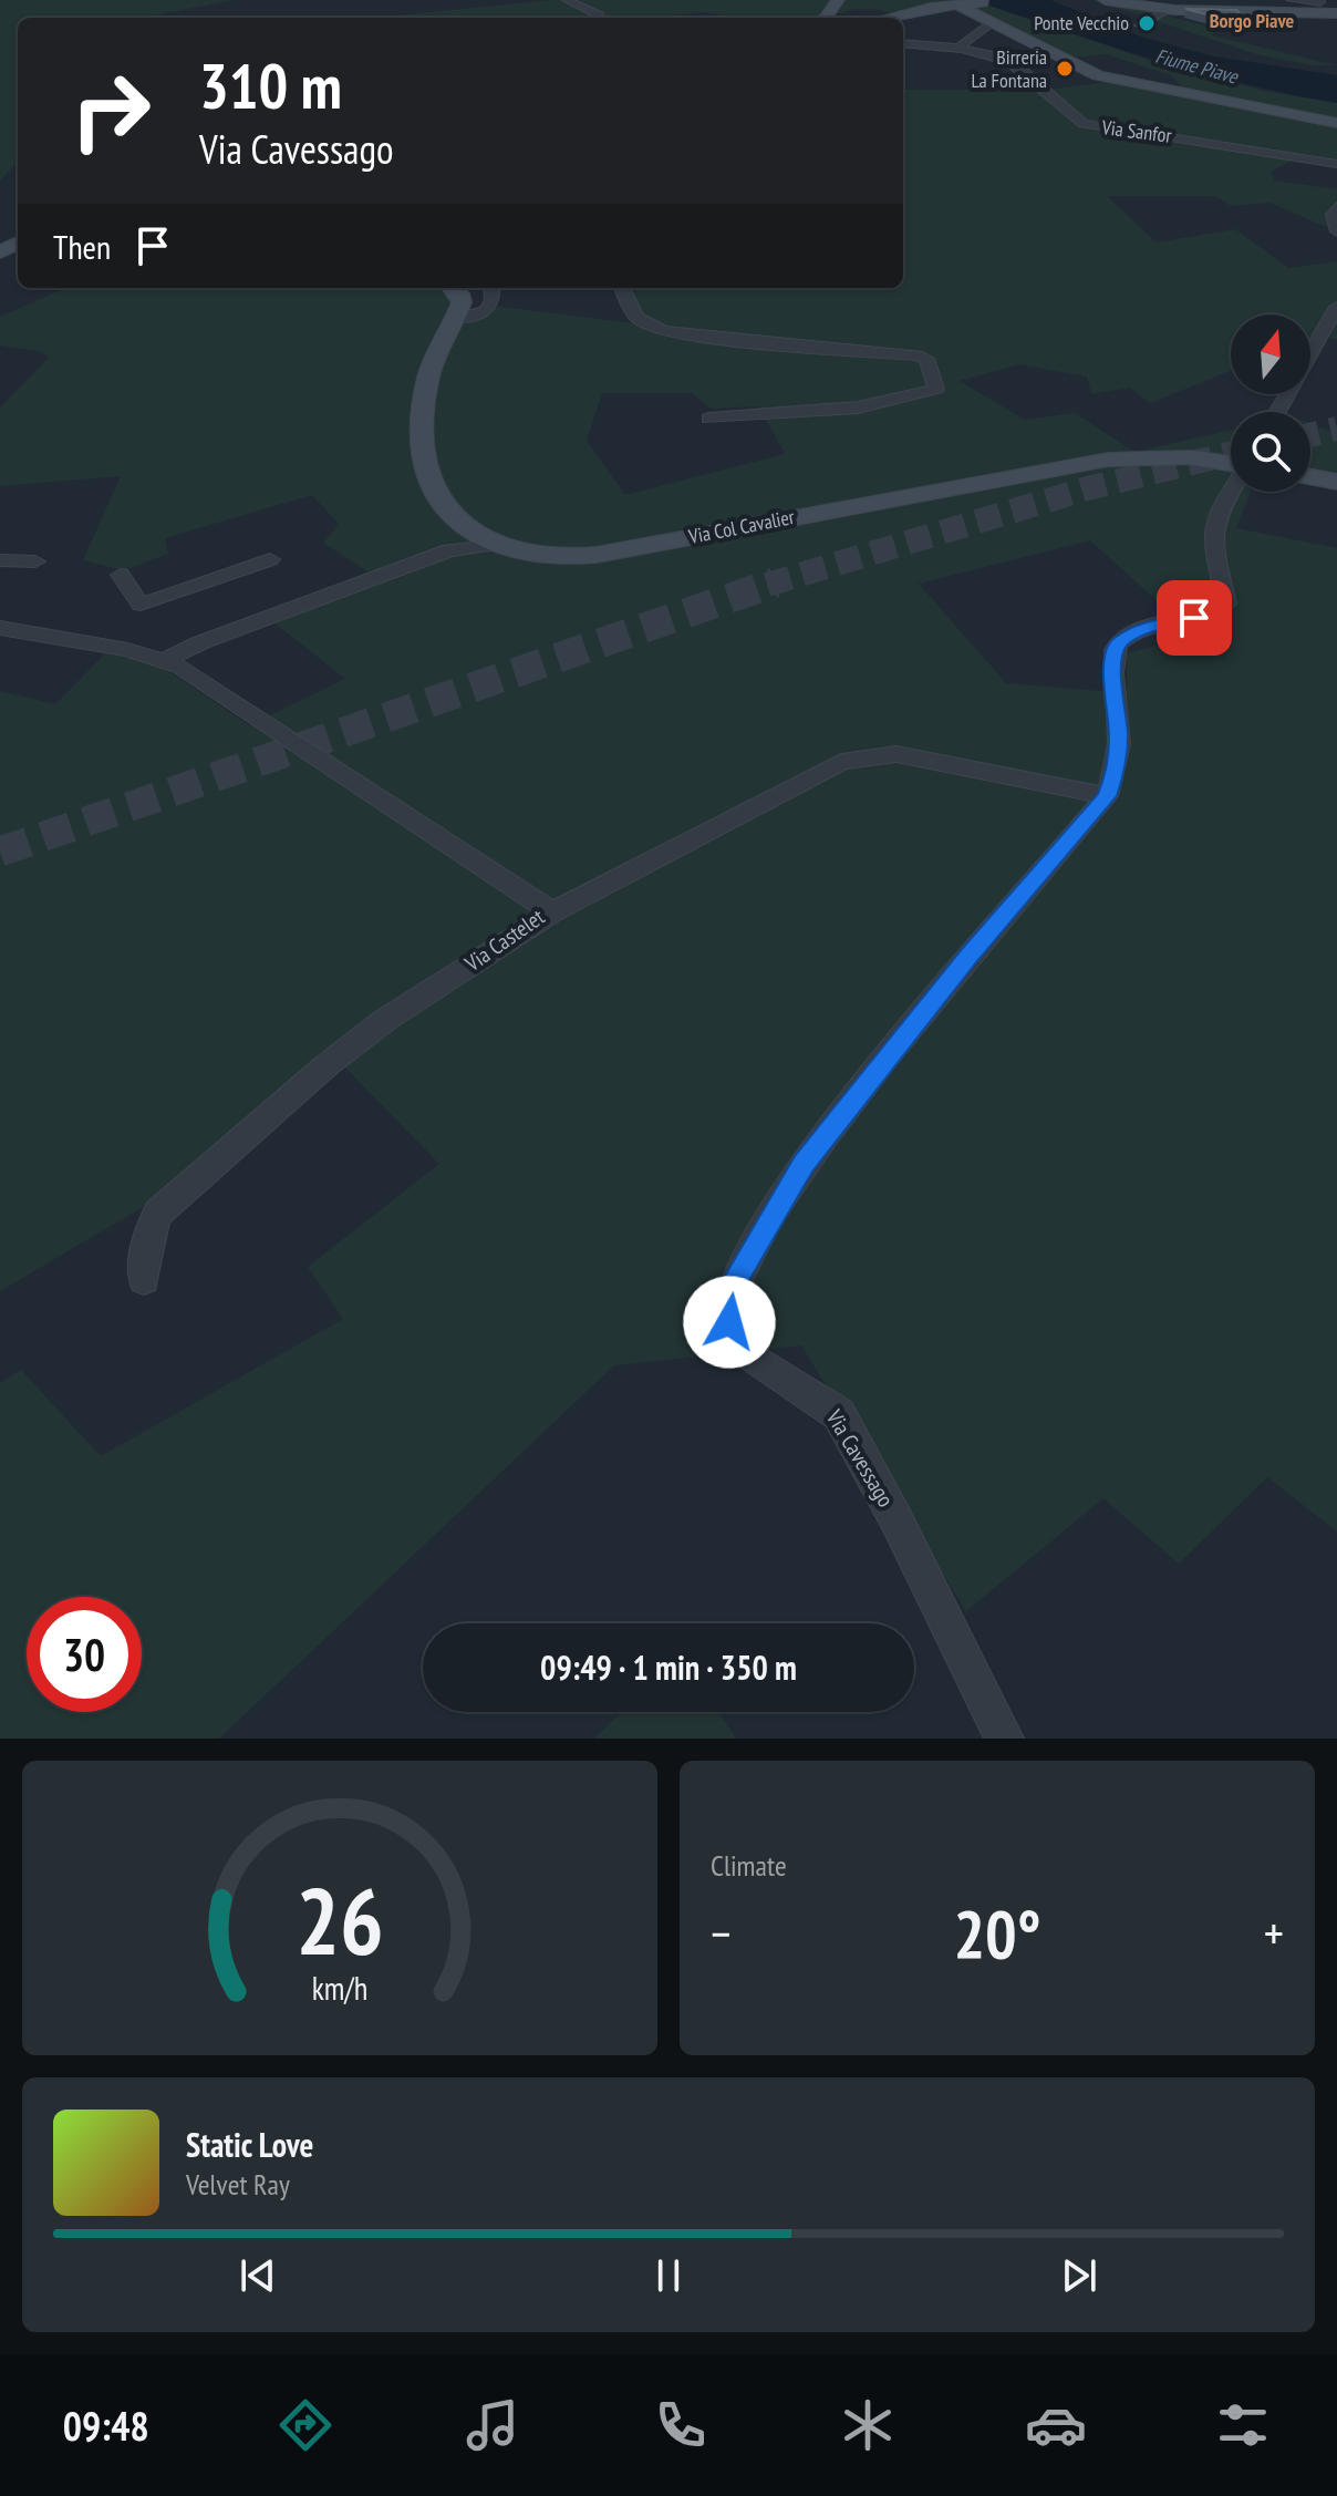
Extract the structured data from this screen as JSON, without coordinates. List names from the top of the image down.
{
  "streets": {
    "main road": ["Via Col Cavalier"],
    "street": ["Via Sanfor", "Via Castelet", "Via Cavessago"]
  },
  "districts": ["Borgo Piave"],
  "water": ["Fiume Piave"],
  "places": ["Ponte Vecchio", "Birreria La Fontana"],
  "north": "top",
  "page": {
    "turn": ["310 m", "Via Cavessago"],
    "then": "Then",
    "limit": "30",
    "trip": "09:49 · 1 min · 350 m",
    "tile": "Climate",
    "heat": ["−", "20°", "+"],
    "song": ["Static Love", "Velvet Ray"],
    "tabs": "09:48",
    "gauge": ["26", "km/h"]
  }
}
